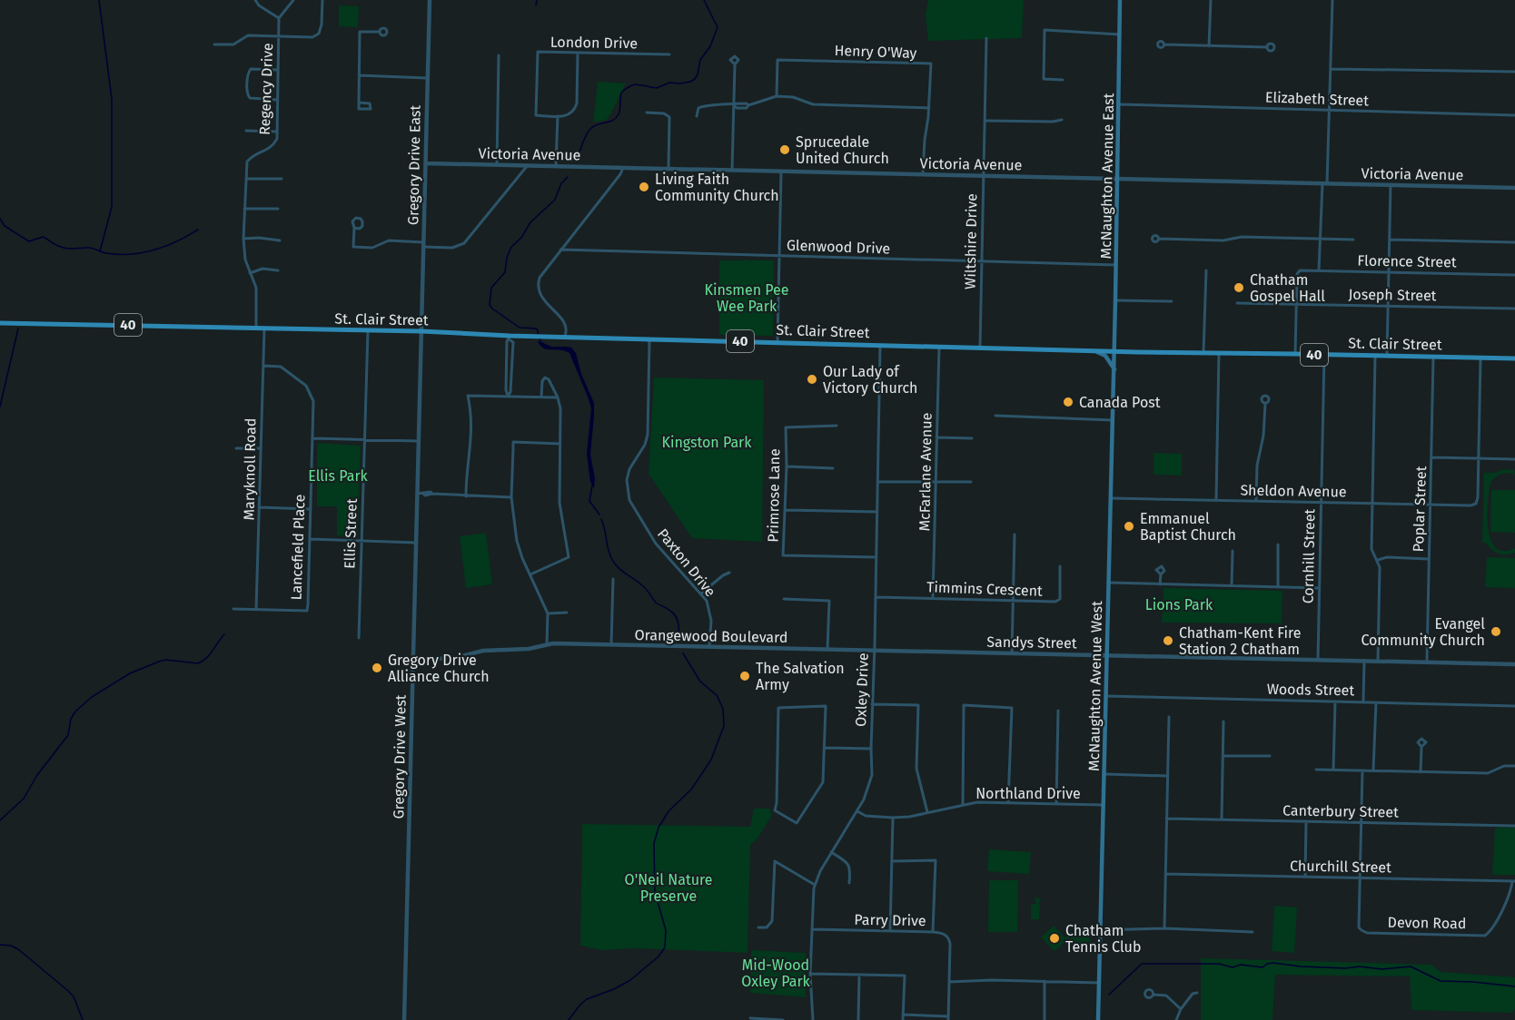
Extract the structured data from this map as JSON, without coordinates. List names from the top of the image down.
{
  "streets": {
    "main road": [
      "McNaughton Avenue East",
      "St. Clair Street",
      "40",
      "McNaughton Avenue West"
    ],
    "street": [
      "London Drive",
      "Henry O'Way",
      "Regency Drive",
      "Elizabeth Street",
      "Victoria Avenue",
      "Gregory Drive East",
      "Wiltshire Drive",
      "Glenwood Drive",
      "Florence Street",
      "Joseph Street",
      "Maryknoll Road",
      "McFarlane Avenue",
      "Sheldon Avenue",
      "Primrose Lane",
      "Poplar Street",
      "Ellis Street",
      "Lancefield Place",
      "Cornhill Street",
      "Paxton Drive",
      "Timmins Crescent",
      "Orangewood Boulevard",
      "Sandys Street",
      "Oxley Drive",
      "Woods Street",
      "Gregory Drive West",
      "Northland Drive",
      "Canterbury Street",
      "Churchill Street",
      "Parry Drive",
      "Devon Road"
    ]
  },
  "crossings": [
    ["Henry O'Way", "Victoria Avenue"],
    ["Regency Drive", "St. Clair Street"],
    ["Elizabeth Street", "McNaughton Avenue East"],
    ["Victoria Avenue", "Gregory Drive East"],
    ["Victoria Avenue", "McNaughton Avenue East"],
    ["Victoria Avenue", "Wiltshire Drive"],
    ["Gregory Drive East", "St. Clair Street"],
    ["Gregory Drive East", "Gregory Drive West"],
    ["McNaughton Avenue East", "Glenwood Drive"],
    ["McNaughton Avenue East", "St. Clair Street"],
    ["McNaughton Avenue East", "McNaughton Avenue West"],
    ["Wiltshire Drive", "Glenwood Drive"],
    ["Wiltshire Drive", "St. Clair Street"],
    ["Florence Street", "Joseph Street"],
    ["St. Clair Street", "Maryknoll Road"],
    ["St. Clair Street", "McFarlane Avenue"],
    ["St. Clair Street", "Poplar Street"],
    ["St. Clair Street", "Ellis Street"],
    ["St. Clair Street", "Cornhill Street"],
    ["St. Clair Street", "Paxton Drive"],
    ["St. Clair Street", "McNaughton Avenue West"],
    ["St. Clair Street", "Oxley Drive"],
    ["St. Clair Street", "Gregory Drive West"],
    ["Maryknoll Road", "Lancefield Place"],
    ["McFarlane Avenue", "Timmins Crescent"],
    ["Sheldon Avenue", "Poplar Street"],
    ["Sheldon Avenue", "Cornhill Street"],
    ["Sheldon Avenue", "McNaughton Avenue West"],
    ["Primrose Lane", "Oxley Drive"],
    ["Poplar Street", "Sandys Street"],
    ["Cornhill Street", "Sandys Street"],
    ["Paxton Drive", "Orangewood Boulevard"],
    ["Timmins Crescent", "Oxley Drive"],
    ["Orangewood Boulevard", "Sandys Street"],
    ["Orangewood Boulevard", "Oxley Drive"],
    ["Orangewood Boulevard", "Gregory Drive West"],
    ["Sandys Street", "McNaughton Avenue West"],
    ["Sandys Street", "Oxley Drive"],
    ["McNaughton Avenue West", "Woods Street"],
    ["McNaughton Avenue West", "Northland Drive"],
    ["Oxley Drive", "Northland Drive"],
    ["Oxley Drive", "Parry Drive"],
    ["Churchill Street", "Devon Road"]
  ],
  "parks": [
    "Kinsmen Pee Wee Park",
    "Kingston Park",
    "Ellis Park",
    "Lions Park",
    "O'Neil Nature Preserve",
    "Mid-Wood Oxley Park"
  ],
  "places": [
    "Sprucedale United Church",
    "Living Faith Community Church",
    "Chatham Gospel Hall",
    "Our Lady of Victory Church",
    "Canada Post",
    "Emmanuel Baptist Church",
    "Evangel Community Church",
    "Chatham-Kent Fire Station 2 Chatham",
    "Gregory Drive Alliance Church",
    "The Salvation Army",
    "Chatham Tennis Club"
  ]
}
